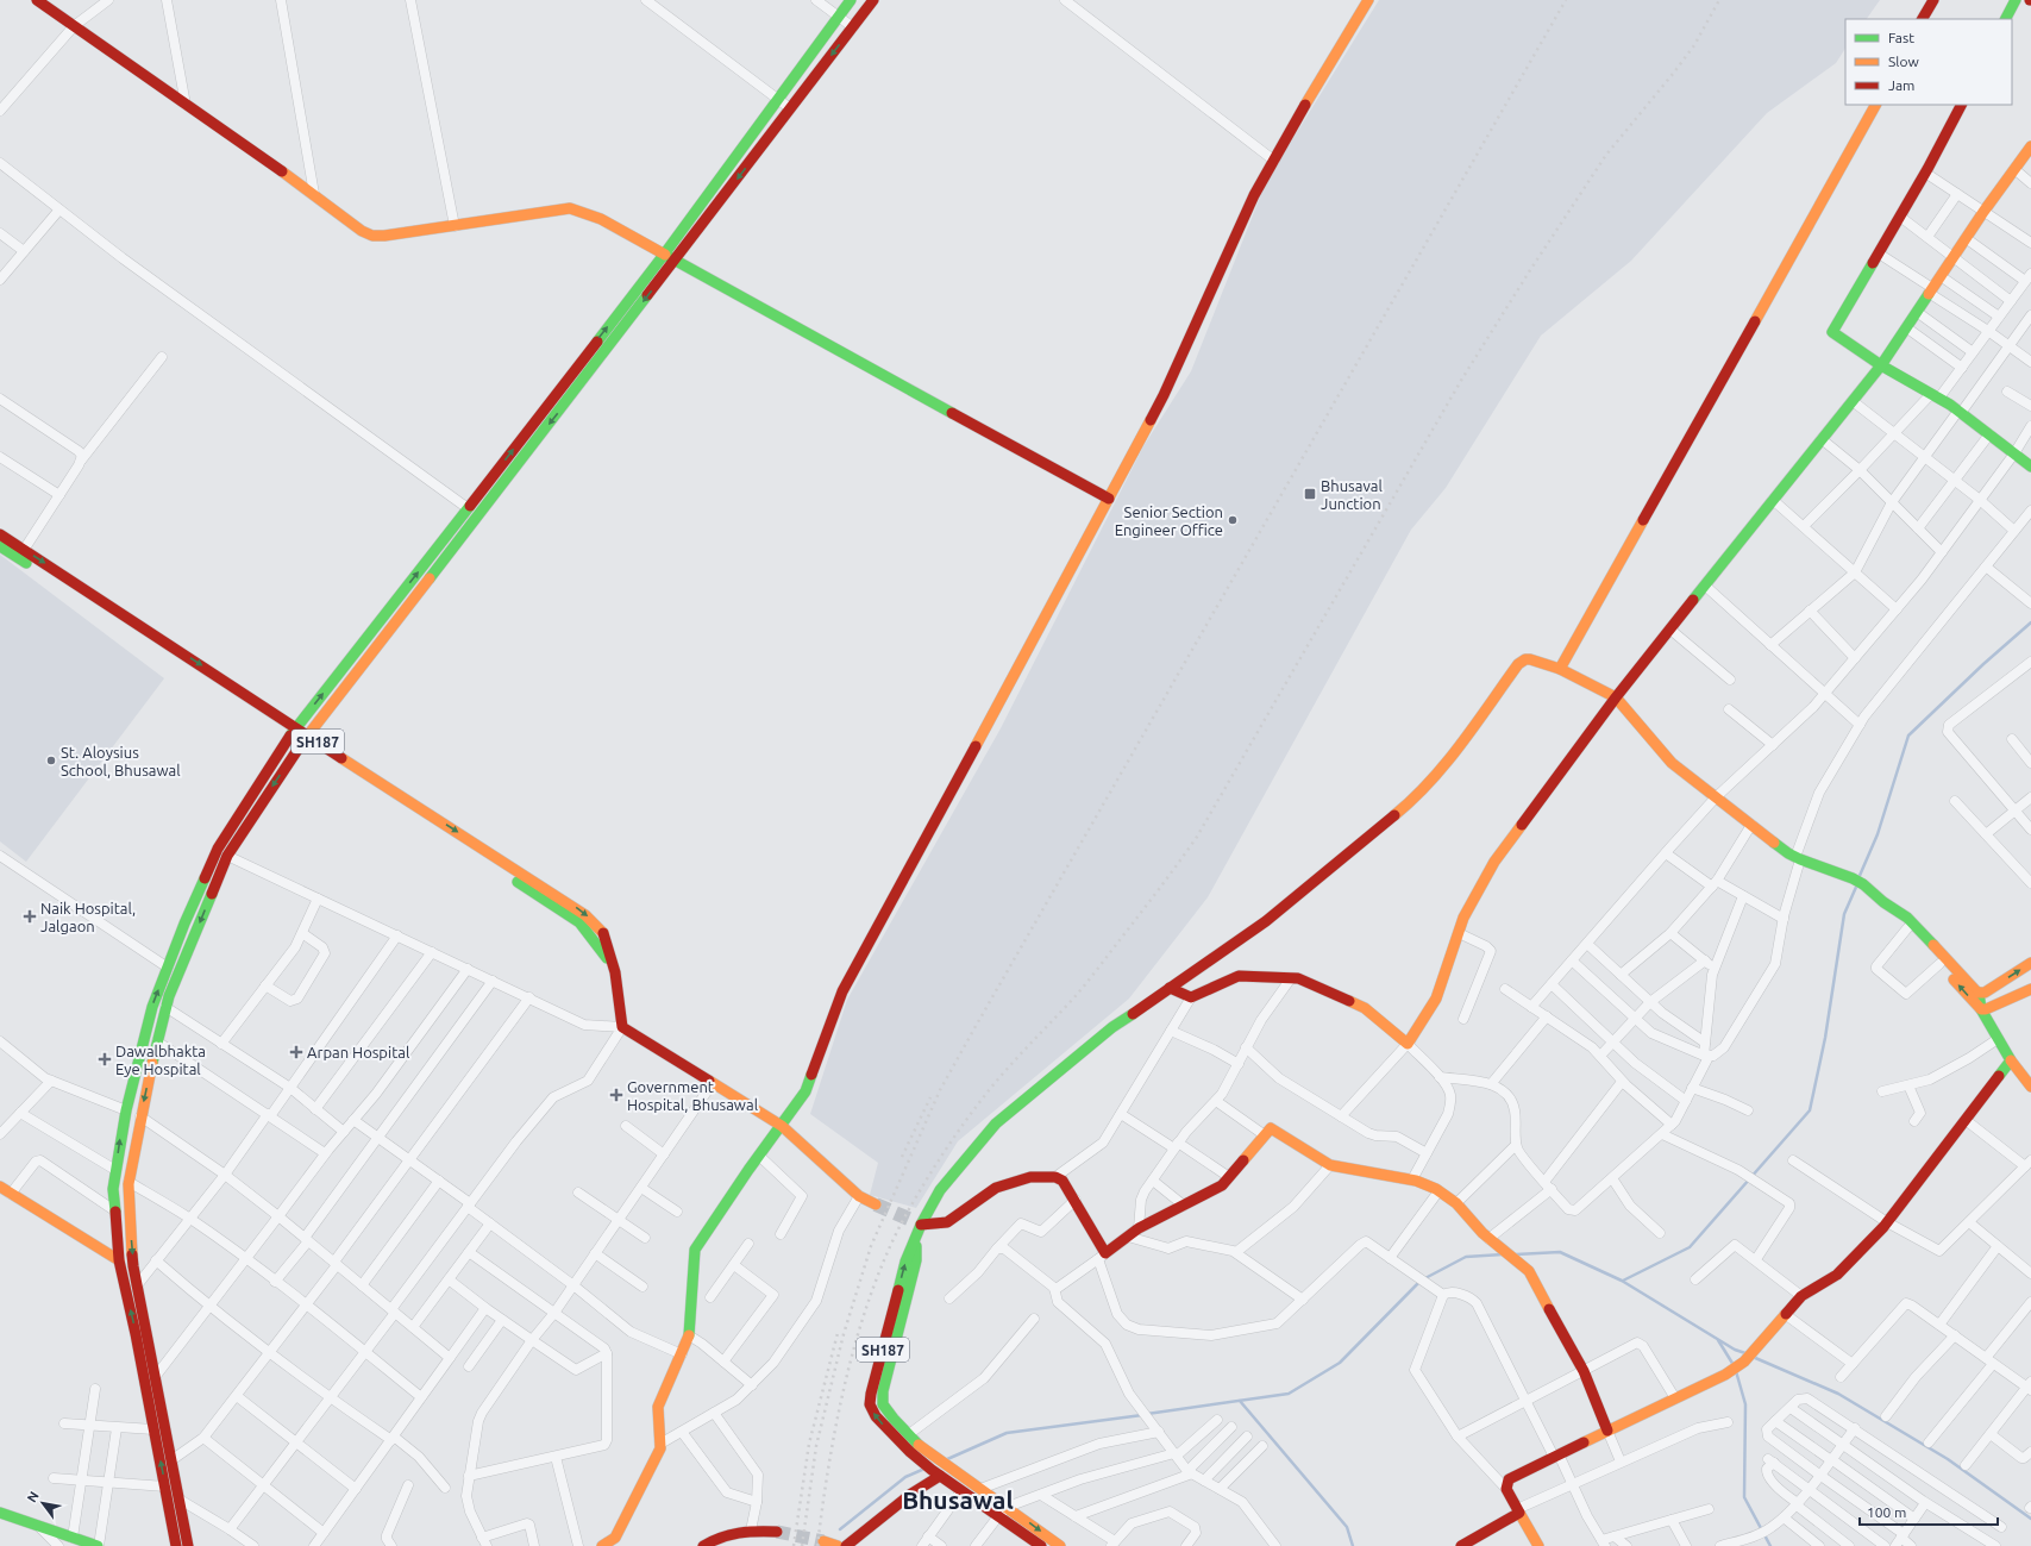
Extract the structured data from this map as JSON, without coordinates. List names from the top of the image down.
{
  "streets": {
    "main road": ["SH187"]
  },
  "districts": ["Bhusawal"],
  "places": {
    "transit": ["Bhusaval Junction"],
    "other": ["Senior Section Engineer Office", "St. Aloysius School, Bhusawal"],
    "health": [
      "Naik Hospital, Jalgaon",
      "Arpan Hospital",
      "Dawalbhakta Eye Hospital",
      "Government Hospital, Bhusawal"
    ]
  },
  "legend": ["Fast", "Slow", "Jam"],
  "scale_bar": "100 m",
  "north": "top left"
}
